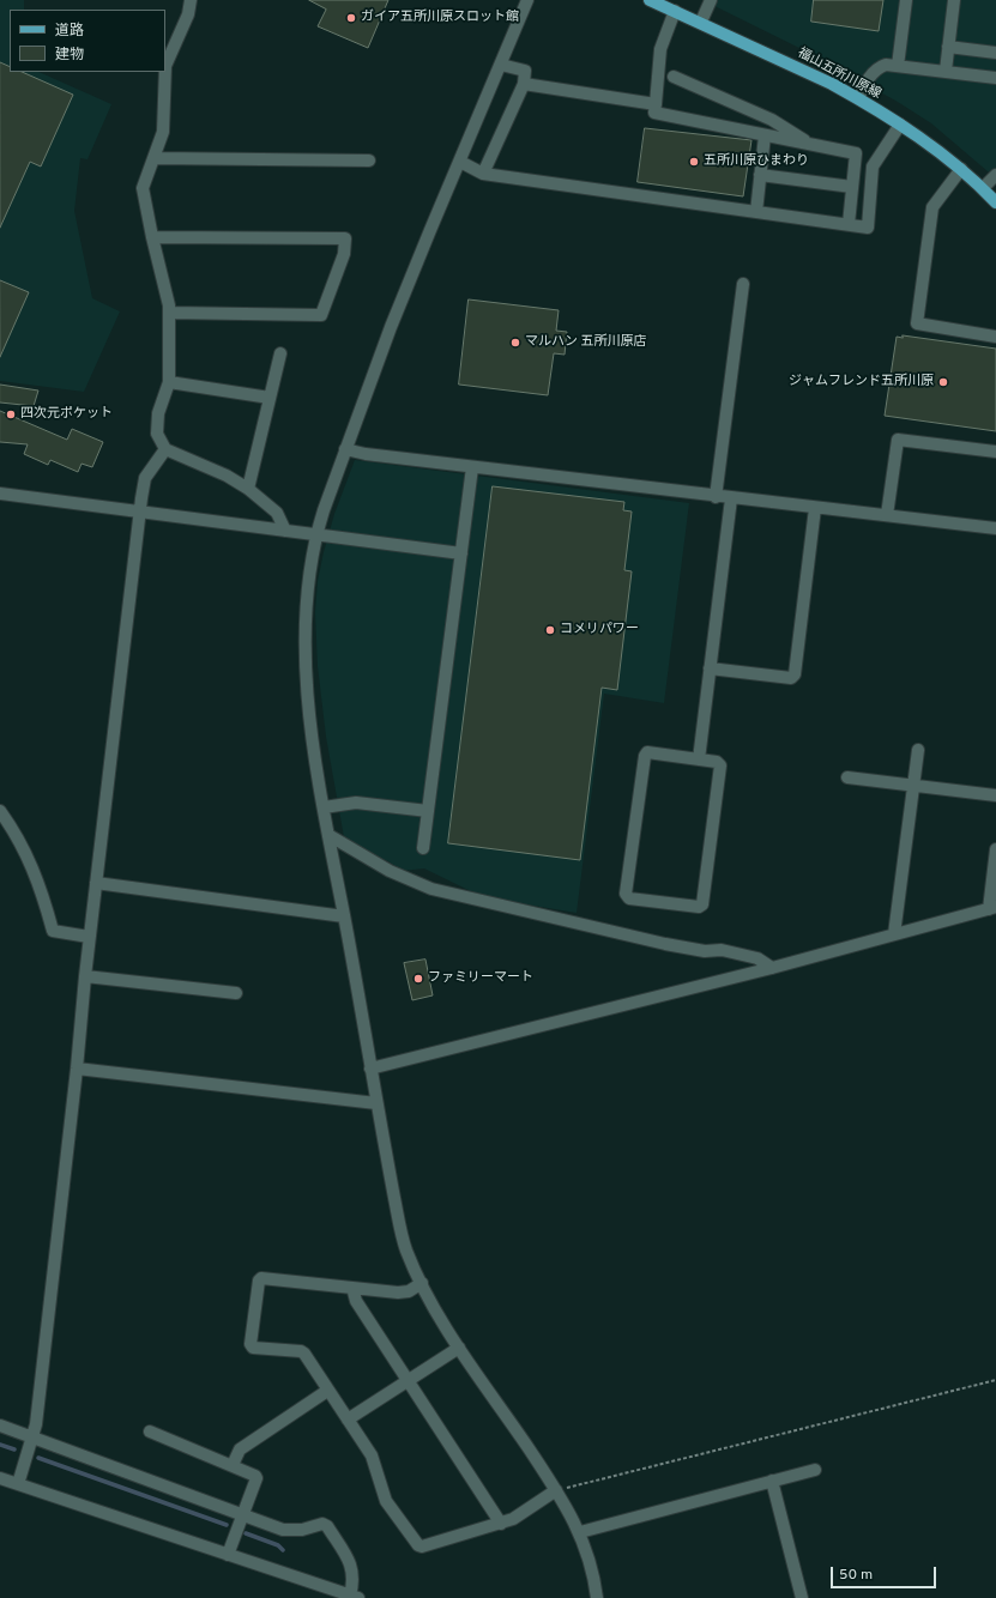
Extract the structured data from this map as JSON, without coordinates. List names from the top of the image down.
{
  "streets": {
    "main road": ["福山五所川原線"]
  },
  "places": [
    "ガイア五所川原スロット館",
    "五所川原ひまわり",
    "マルハン 五所川原店",
    "ジャムフレンド五所川原",
    "四次元ポケット",
    "コメリパワー",
    "ファミリーマート"
  ],
  "legend": ["道路", "建物"],
  "scale_bar": "50 m"
}
